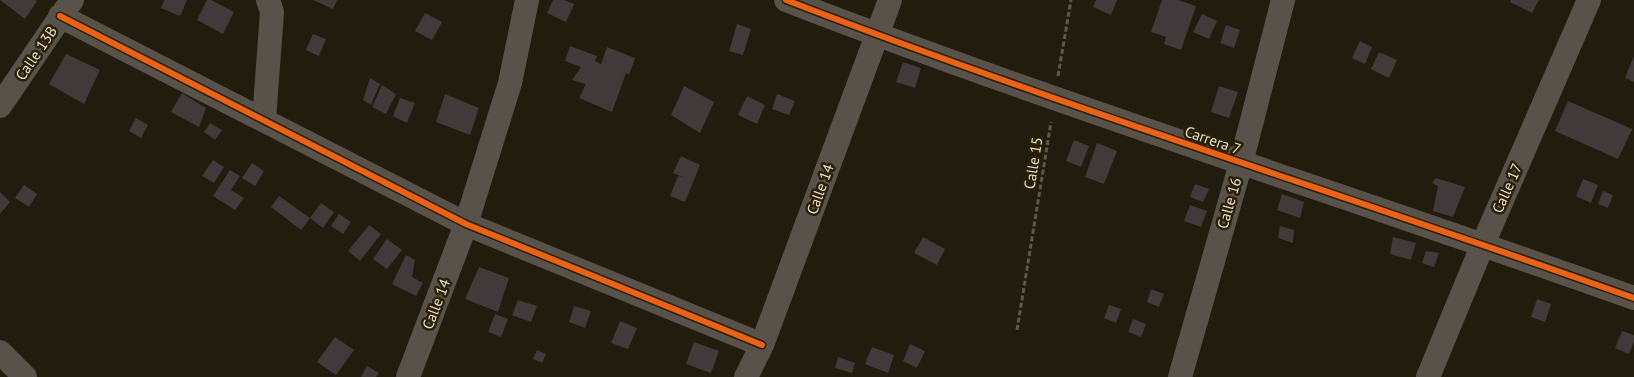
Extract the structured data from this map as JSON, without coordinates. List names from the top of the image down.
{
  "streets": {
    "street": [
      "Calle 13B",
      "Carrera 7",
      "Calle 17",
      "Calle 14",
      "Calle 16"
    ],
    "path": ["Calle 15"]
  },
  "crossings": [
    ["Carrera 7", "Calle 15"],
    ["Carrera 7", "Calle 17"],
    ["Carrera 7", "Calle 14"],
    ["Carrera 7", "Calle 16"]
  ]
}
